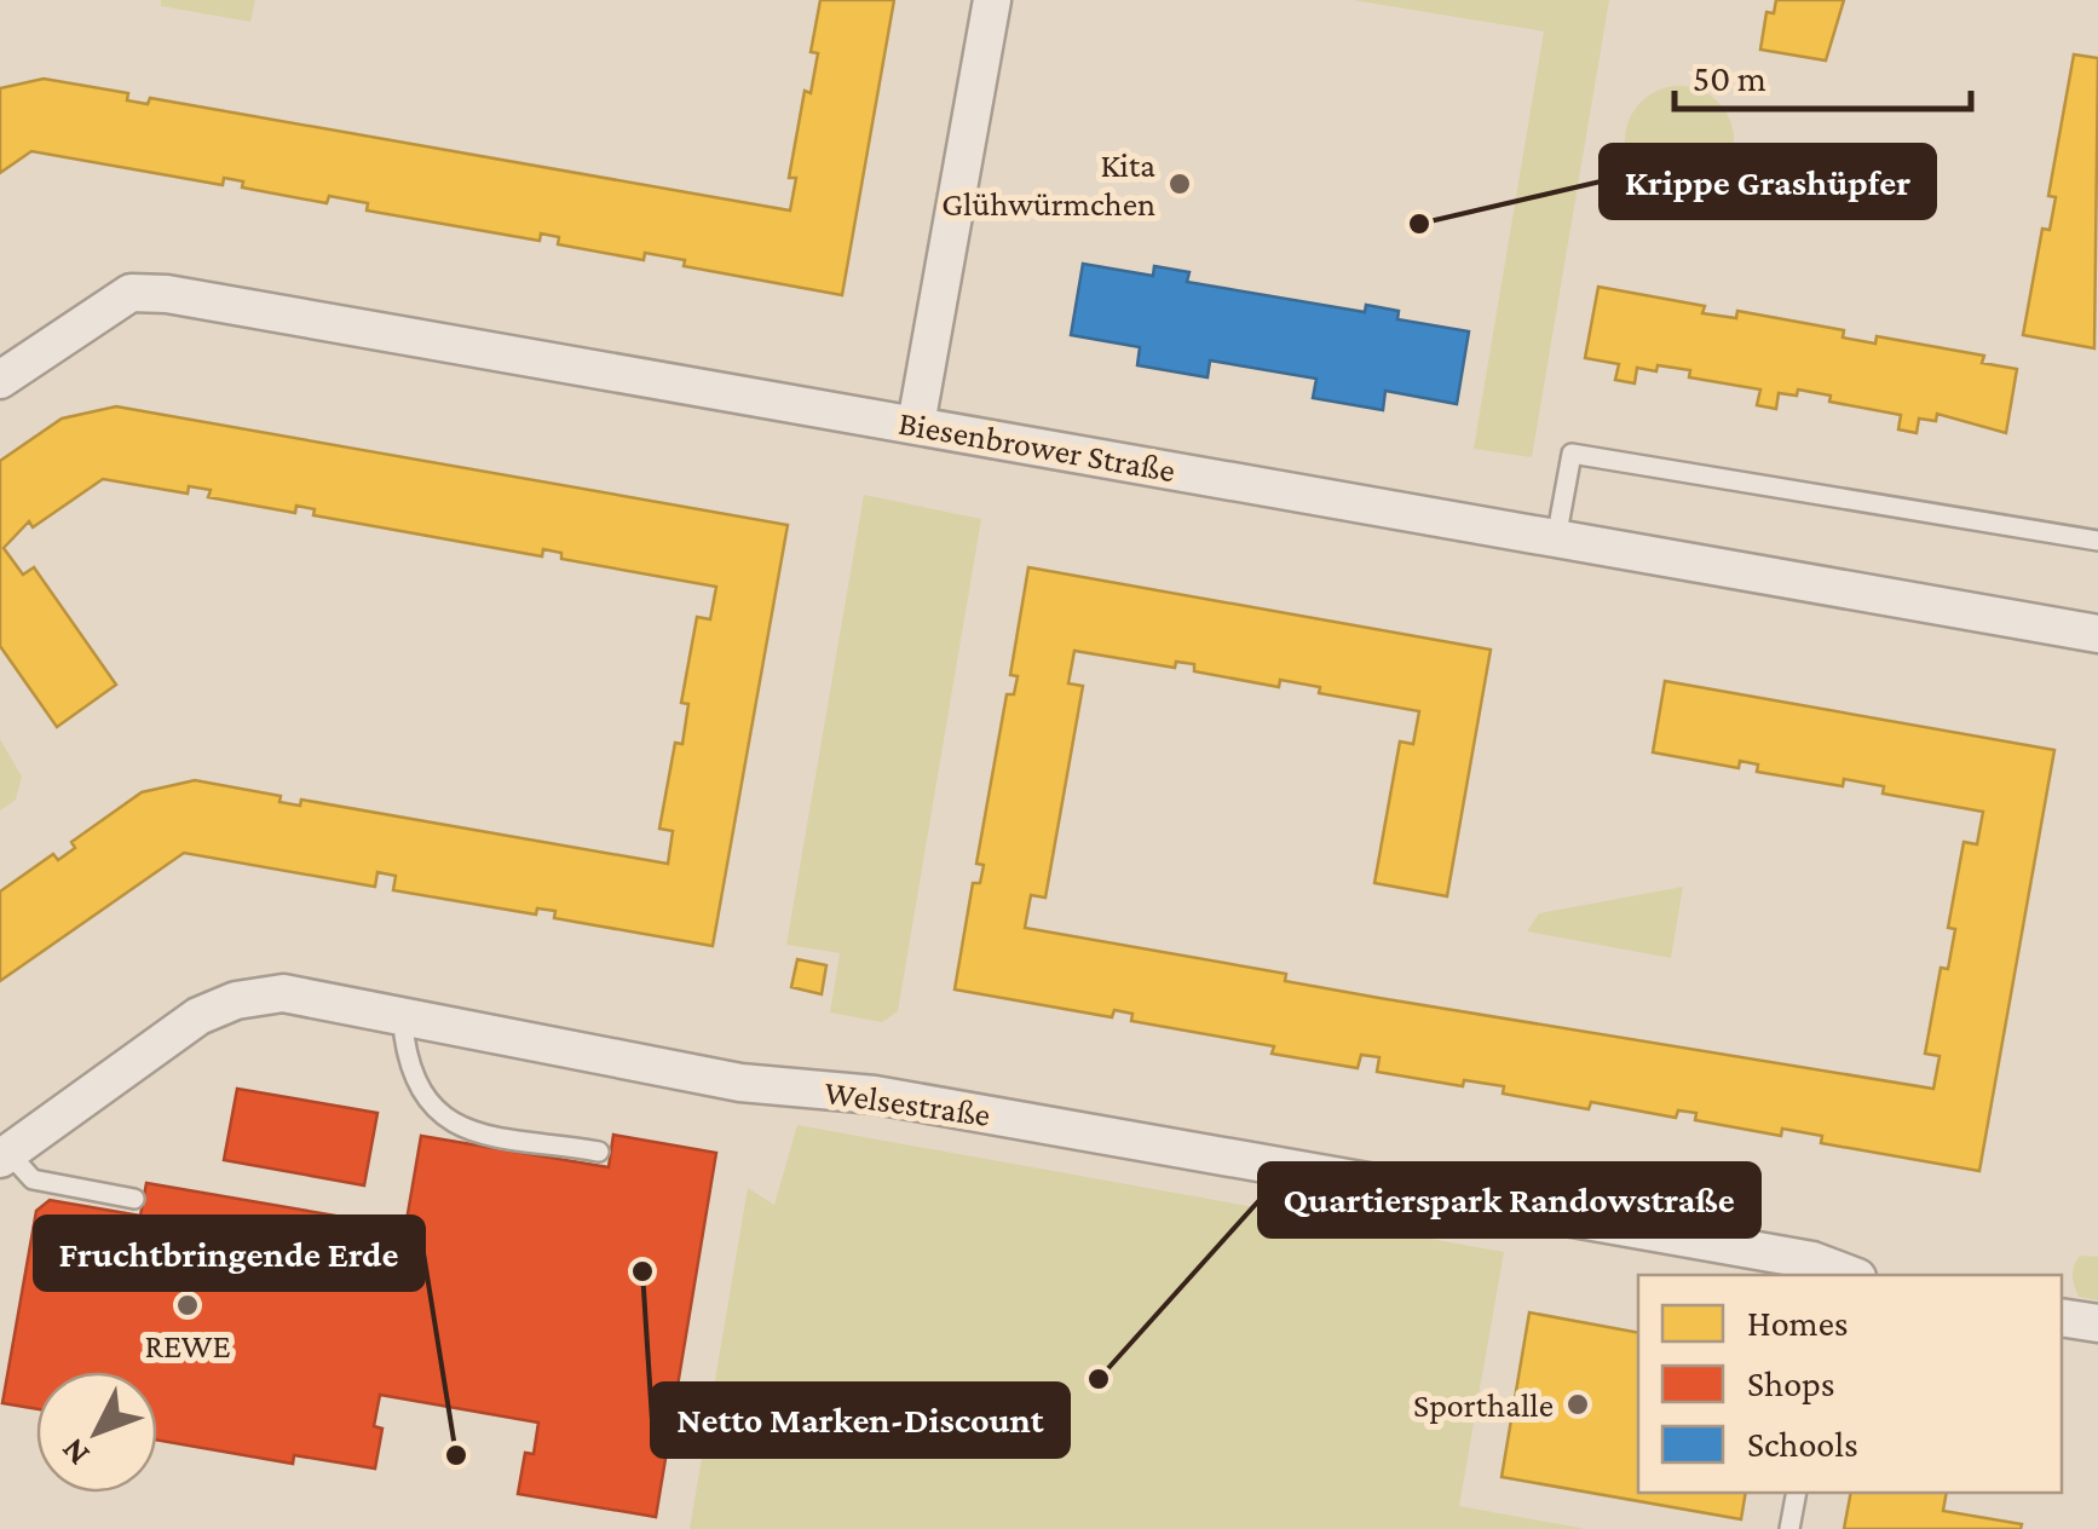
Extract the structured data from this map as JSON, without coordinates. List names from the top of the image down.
{
  "streets": {
    "street": ["Biesenbrower Straße", "Welsestraße"]
  },
  "places": [
    "Kita Glühwürmchen",
    "Krippe Grashüpfer",
    "Netto Marken-Discount",
    "REWE",
    "Quartierspark Randowstraße",
    "Sporthalle",
    "Fruchtbringende Erde"
  ],
  "legend": ["Homes", "Shops", "Schools"],
  "scale_bar": "50 m",
  "north": "bottom left"
}
